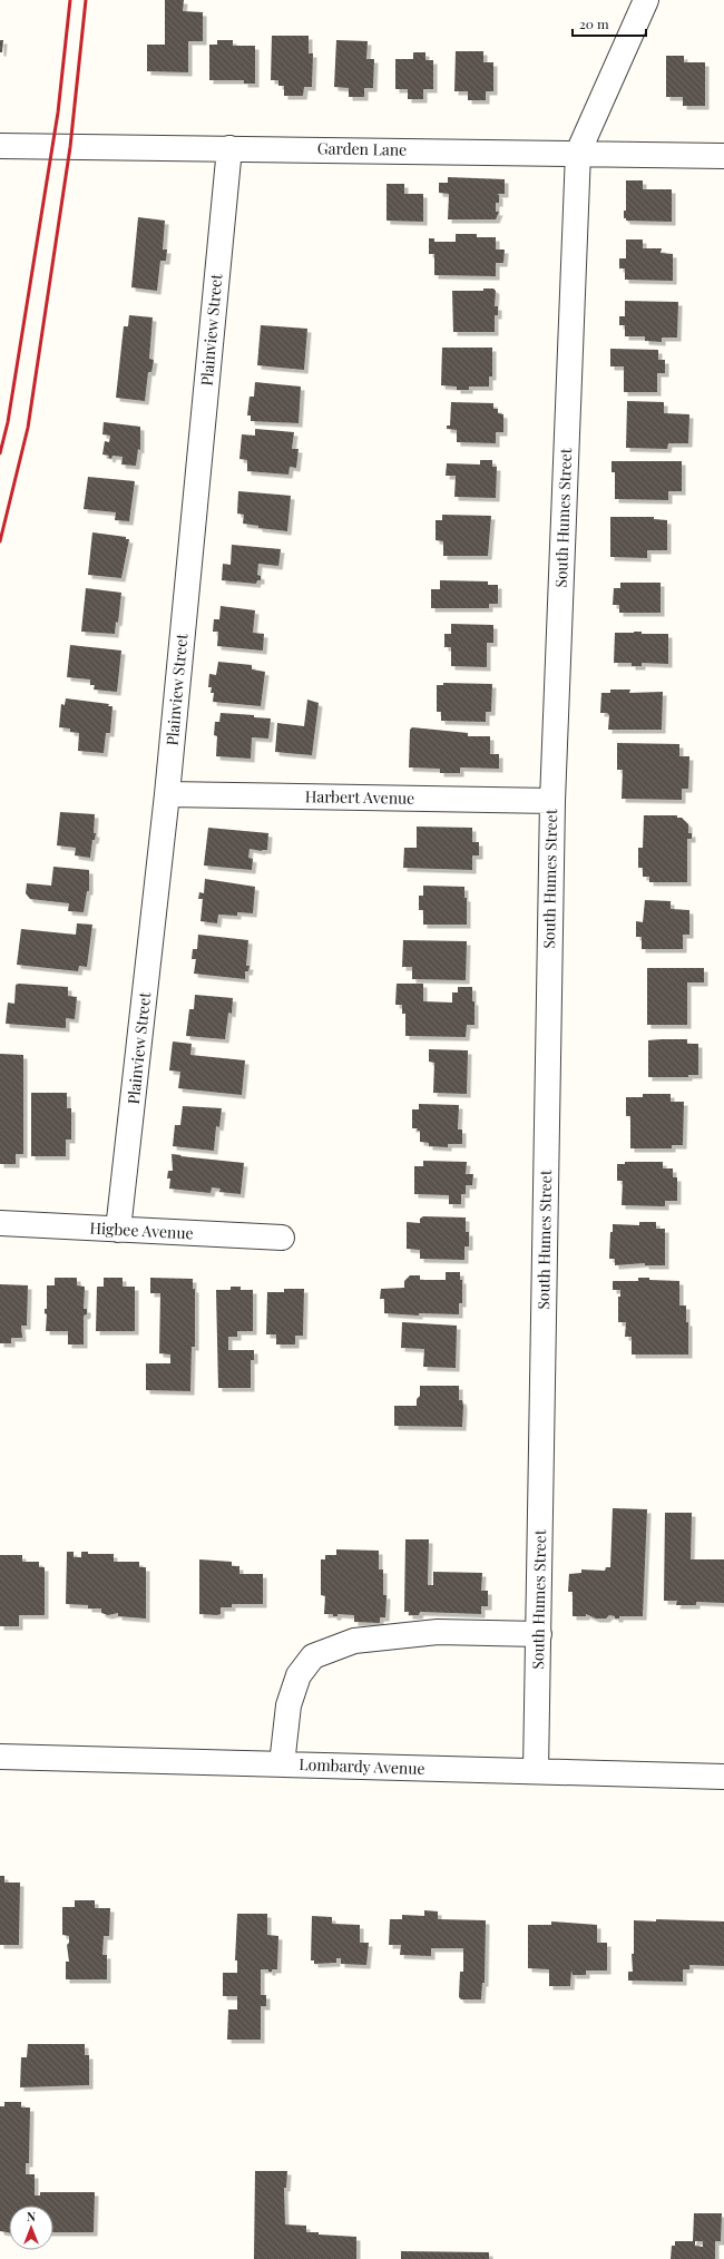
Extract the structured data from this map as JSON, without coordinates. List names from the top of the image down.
{
  "streets": {
    "street": [
      "Garden Lane",
      "Plainview Street",
      "South Humes Street",
      "Harbert Avenue",
      "Higbee Avenue",
      "Lombardy Avenue"
    ]
  },
  "crossings": [
    ["Garden Lane", "Plainview Street"],
    ["Garden Lane", "South Humes Street"],
    ["Plainview Street", "Harbert Avenue"],
    ["Plainview Street", "Higbee Avenue"],
    ["South Humes Street", "Harbert Avenue"],
    ["South Humes Street", "Lombardy Avenue"]
  ],
  "scale_bar": "20 m",
  "north": "top"
}
